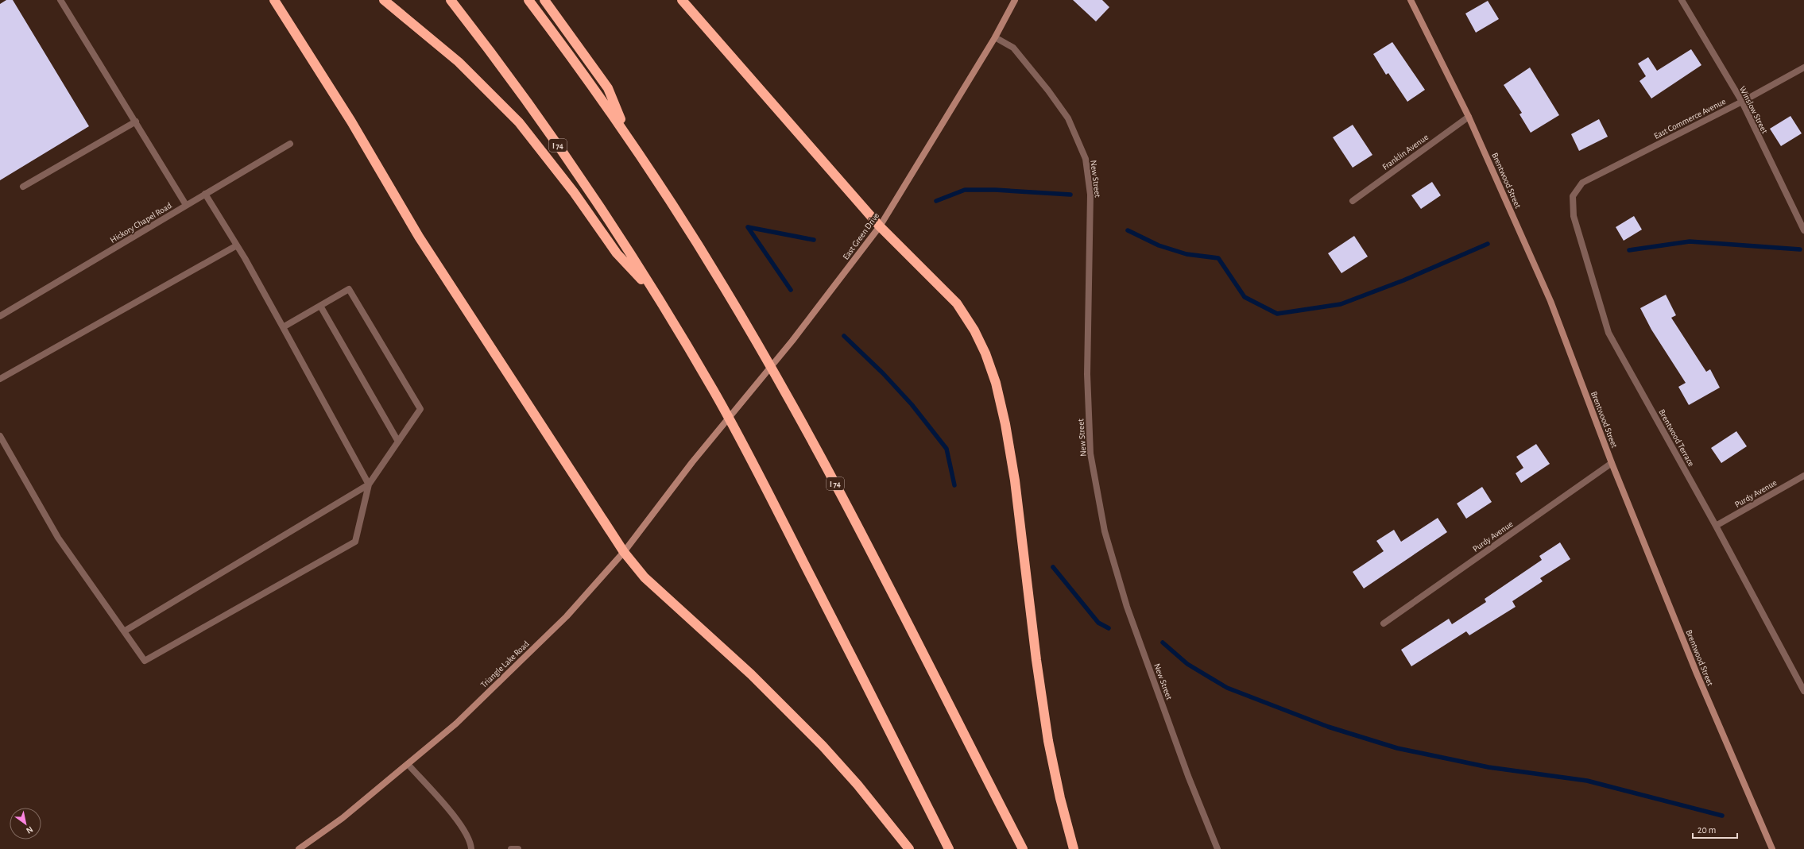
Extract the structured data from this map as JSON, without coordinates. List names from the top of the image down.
{
  "streets": {
    "highway": ["I 74"],
    "main road": ["Brentwood Street", "East Green Drive", "Triangle Lake Road"],
    "street": [
      "Winslow Street",
      "East Commerce Avenue",
      "Franklin Avenue",
      "New Street",
      "Hickory Chapel Road",
      "Brentwood Terrace",
      "Purdy Avenue"
    ]
  },
  "crossings": [
    ["Winslow Street", "East Commerce Avenue"],
    ["East Commerce Avenue", "Brentwood Terrace"],
    ["Franklin Avenue", "Brentwood Street"],
    ["New Street", "East Green Drive"],
    ["Brentwood Street", "Purdy Avenue"],
    ["East Green Drive", "Triangle Lake Road"],
    ["Brentwood Terrace", "Purdy Avenue"]
  ],
  "scale_bar": "20 m",
  "north": "bottom right"
}
